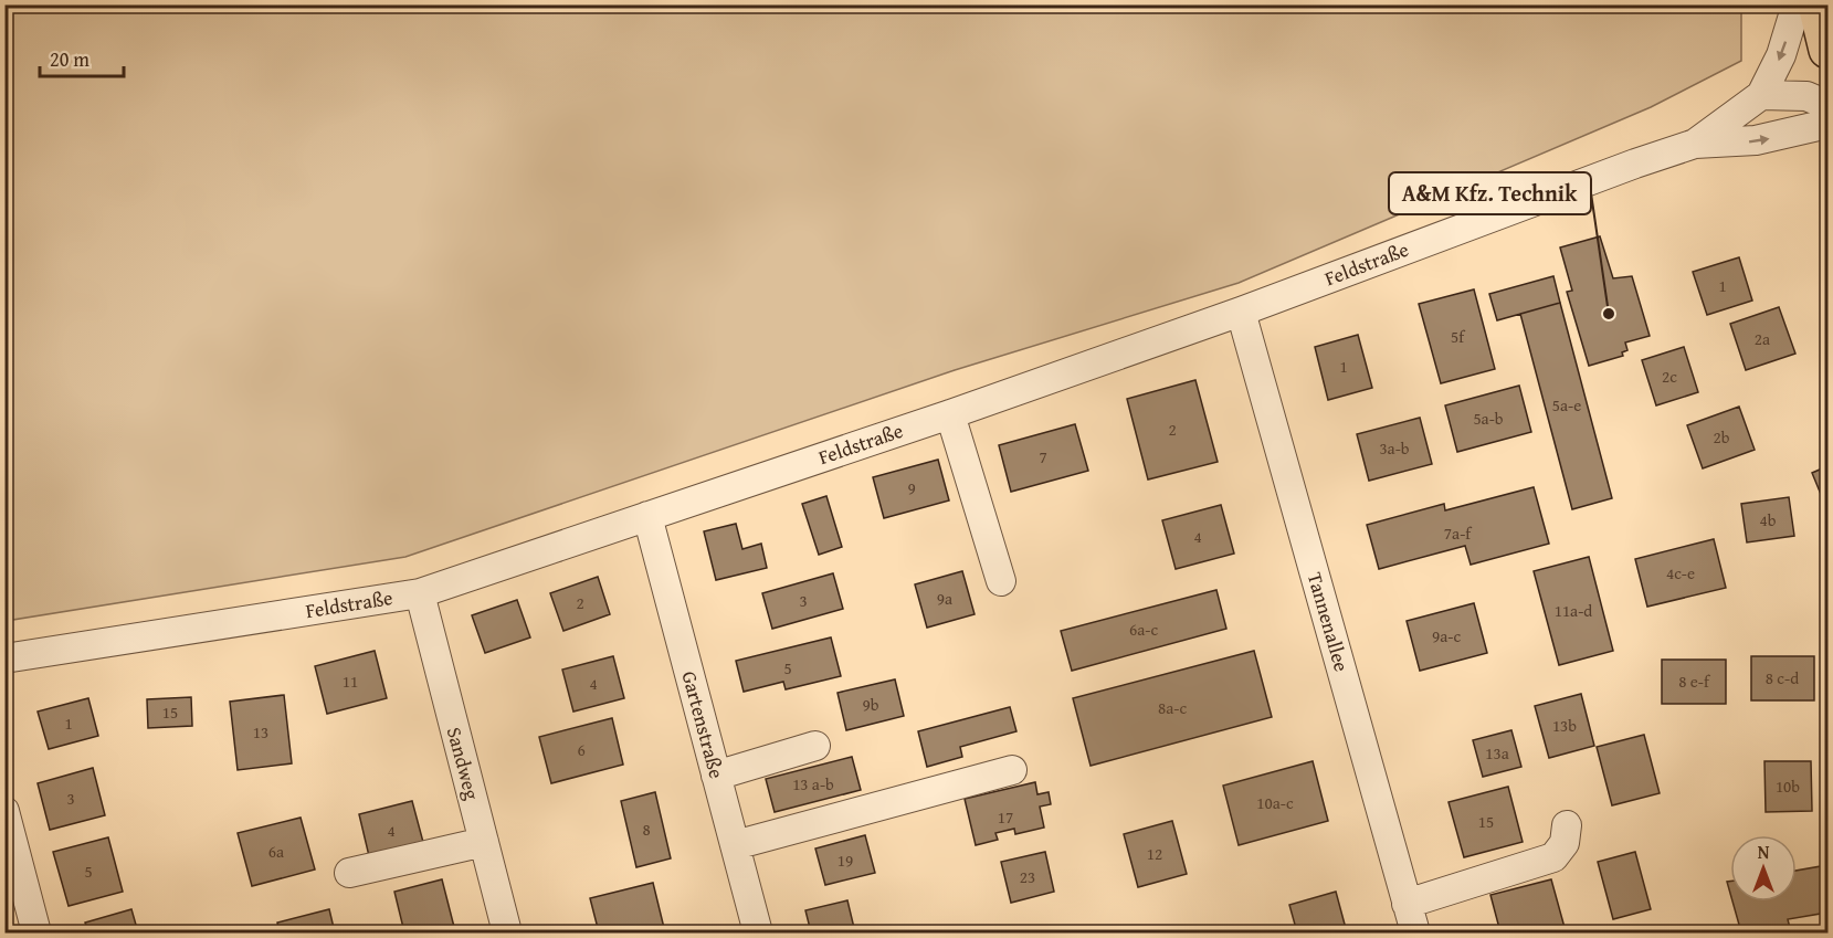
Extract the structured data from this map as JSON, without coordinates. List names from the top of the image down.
{
  "streets": {
    "street": [
      "Feldstraße",
      "Tannenallee",
      "Gartenstraße",
      "Sandweg"
    ]
  },
  "crossings": [
    ["Feldstraße", "Tannenallee"],
    ["Feldstraße", "Gartenstraße"],
    ["Feldstraße", "Sandweg"]
  ],
  "places": ["A&M Kfz. Technik"],
  "house_numbers": [
    "1",
    "5f",
    "2a",
    "1",
    "2c",
    "5a-e",
    "5a-b",
    "2",
    "2b",
    "3a-b",
    "7",
    "9",
    "4b",
    "7a-f",
    "4",
    "4c-e",
    "9a",
    "3",
    "2",
    "11a-d",
    "6a-c",
    "9a-c",
    "5",
    "8 c-d",
    "11",
    "8 e-f",
    "4",
    "9b",
    "8a-c",
    "15",
    "1",
    "13b",
    "13",
    "6",
    "13a",
    "13 a-b",
    "10b",
    "3",
    "10a-c",
    "17",
    "15",
    "8",
    "4",
    "6a",
    "12",
    "19",
    "5",
    "23"
  ],
  "scale_bar": "20 m",
  "north": "top"
}
